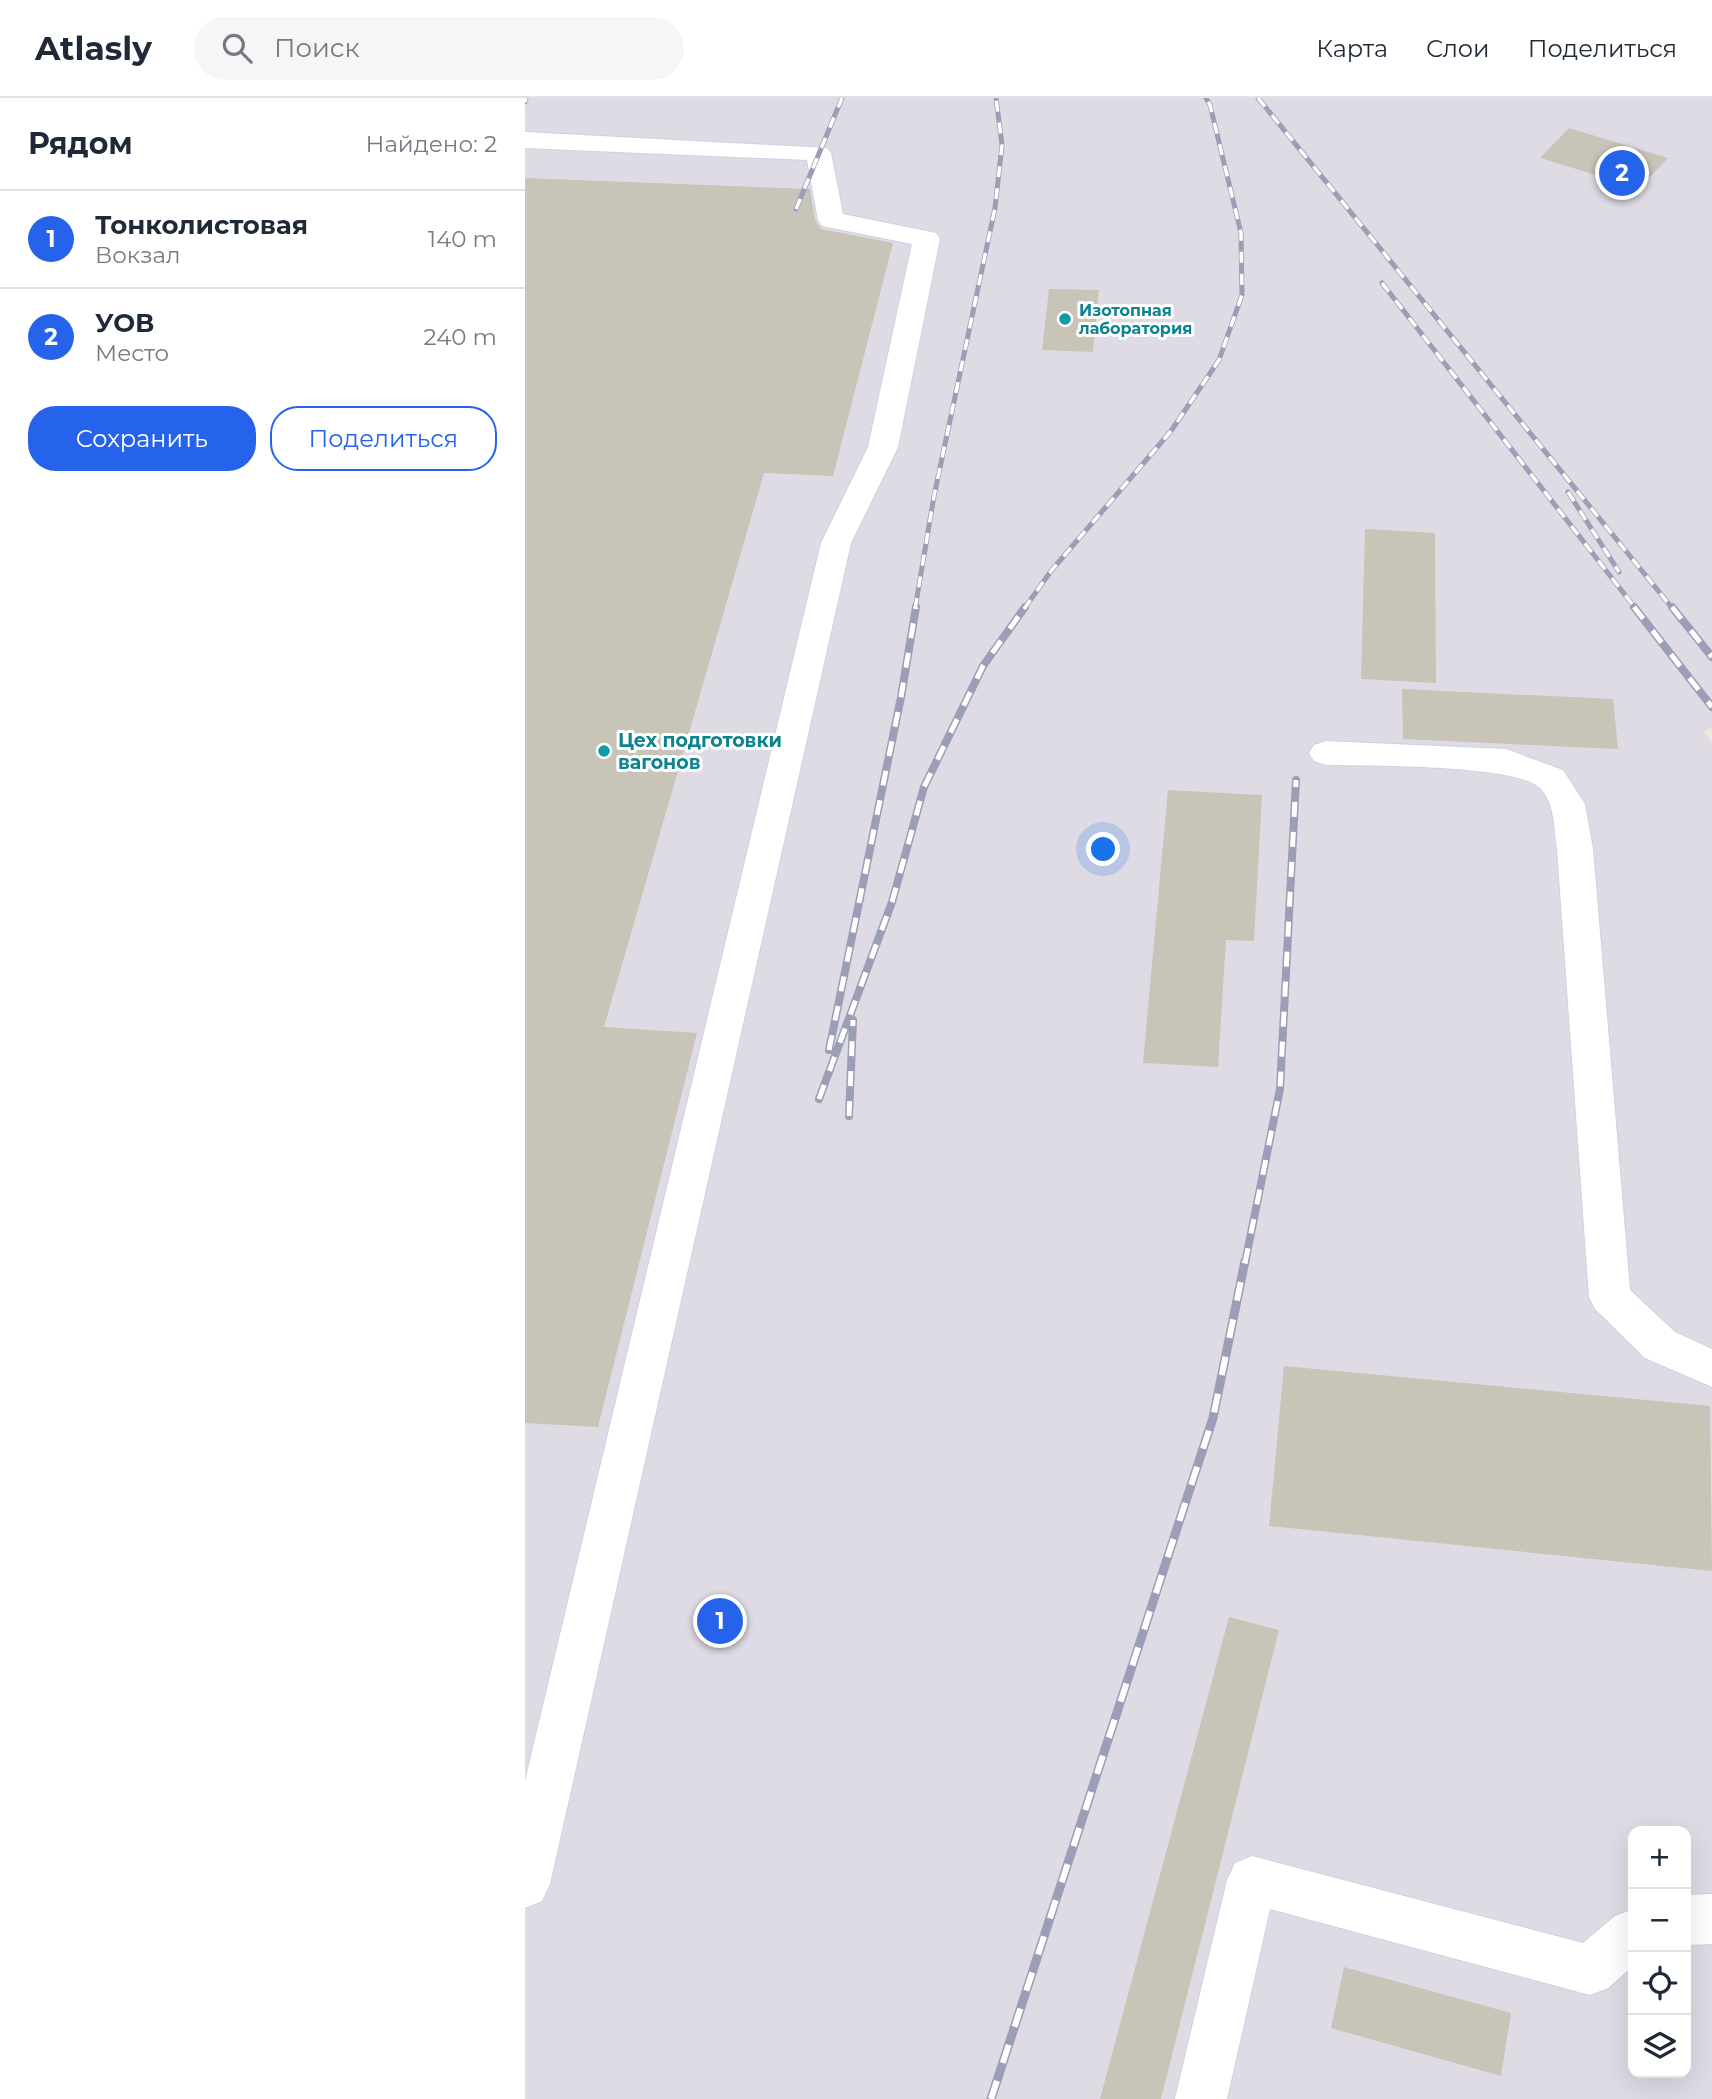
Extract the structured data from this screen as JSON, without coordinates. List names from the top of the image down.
{
  "places": ["Изотопная лаборатория", "Цех подготовки вагонов"],
  "page": {
    "header": "Atlasly",
    "search": "Поиск",
    "nav": ["Карта", "Слои", "Поделиться"],
    "heading": ["Рядом", "Найдено: 2"],
    "pins": ["2", "1"],
    "list": [
      {
        "mark": "1",
        "name": "Тонколистовая",
        "note": "Вокзал",
        "value": "140 m"
      },
      {
        "mark": "2",
        "name": "УОВ",
        "note": "Место",
        "value": "240 m"
      }
    ],
    "buttons": ["Сохранить", "Поделиться"],
    "map_buttons": ["+", "−"]
  }
}
